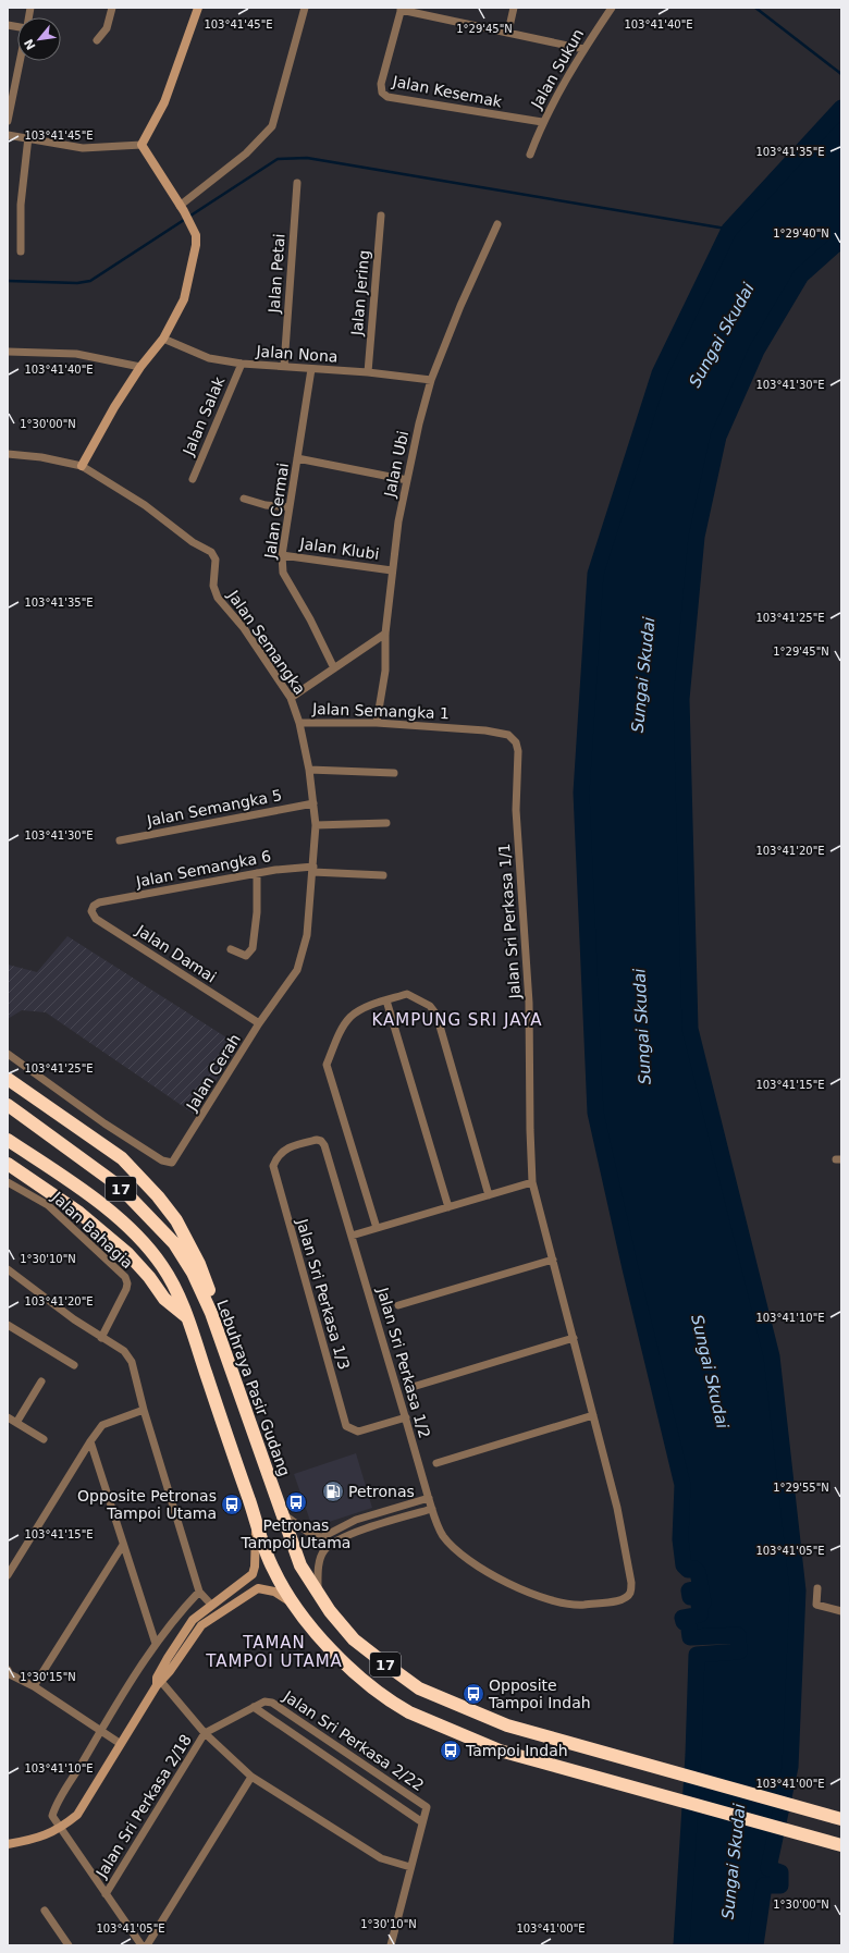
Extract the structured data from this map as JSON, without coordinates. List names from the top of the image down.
{
  "streets": {
    "highway": ["17", "Lebuhraya Pasir Gudang"],
    "street": [
      "Jalan Sukun",
      "Jalan Kesemak",
      "Jalan Petai",
      "Jalan Jering",
      "Jalan Nona",
      "Jalan Salak",
      "Jalan Ubi",
      "Jalan Cermai",
      "Jalan Klubi",
      "Jalan Semangka",
      "Jalan Semangka 1",
      "Jalan Semangka 5",
      "Jalan Semangka 6",
      "Jalan Sri Perkasa 1/1",
      "Jalan Damai",
      "Jalan Cerah",
      "Jalan Bahagia",
      "Jalan Sri Perkasa 1/3",
      "Jalan Sri Perkasa 1/2",
      "Jalan Sri Perkasa 2/22",
      "Jalan Sri Perkasa 2/18"
    ]
  },
  "crossings": [
    ["Jalan Sukun", "Jalan Kesemak"],
    ["Jalan Petai", "Jalan Nona"],
    ["Jalan Jering", "Jalan Nona"],
    ["Jalan Nona", "Jalan Salak"],
    ["Jalan Nona", "Jalan Ubi"],
    ["Jalan Nona", "Jalan Cermai"],
    ["Jalan Ubi", "Jalan Klubi"],
    ["Jalan Ubi", "Jalan Semangka 1"],
    ["Jalan Cermai", "Jalan Klubi"],
    ["Jalan Semangka", "Jalan Semangka 1"],
    ["Jalan Semangka", "Jalan Semangka 5"],
    ["Jalan Semangka", "Jalan Semangka 6"],
    ["Jalan Semangka", "Jalan Cerah"],
    ["Jalan Semangka 1", "Jalan Sri Perkasa 1/1"],
    ["Jalan Semangka 6", "Jalan Damai"],
    ["Jalan Sri Perkasa 1/1", "Jalan Sri Perkasa 1/2"],
    ["Jalan Damai", "Jalan Cerah"],
    ["Jalan Sri Perkasa 1/3", "Jalan Sri Perkasa 1/2"]
  ],
  "districts": ["KAMPUNG SRI JAYA", "TAMAN TAMPOI UTAMA"],
  "water": ["Sungai Skudai"],
  "places": {
    "fuel station": ["Petronas"],
    "bus stop": [
      "Petronas Tampoi Utama",
      "Opposite Petronas Tampoi Utama",
      "Opposite Tampoi Indah",
      "Tampoi Indah"
    ]
  },
  "north": "bottom left",
  "coordinates": [
    "103°41'45\"E",
    "103°41'40\"E",
    "1°29'45\"N",
    "103°41'35\"E",
    "1°29'40\"N",
    "103°41'30\"E",
    "1°30'00\"N",
    "103°41'25\"E",
    "103°41'20\"E",
    "103°41'15\"E",
    "1°30'10\"N",
    "103°41'10\"E",
    "1°29'55\"N",
    "103°41'05\"E",
    "1°30'15\"N",
    "103°41'00\"E"
  ]
}
